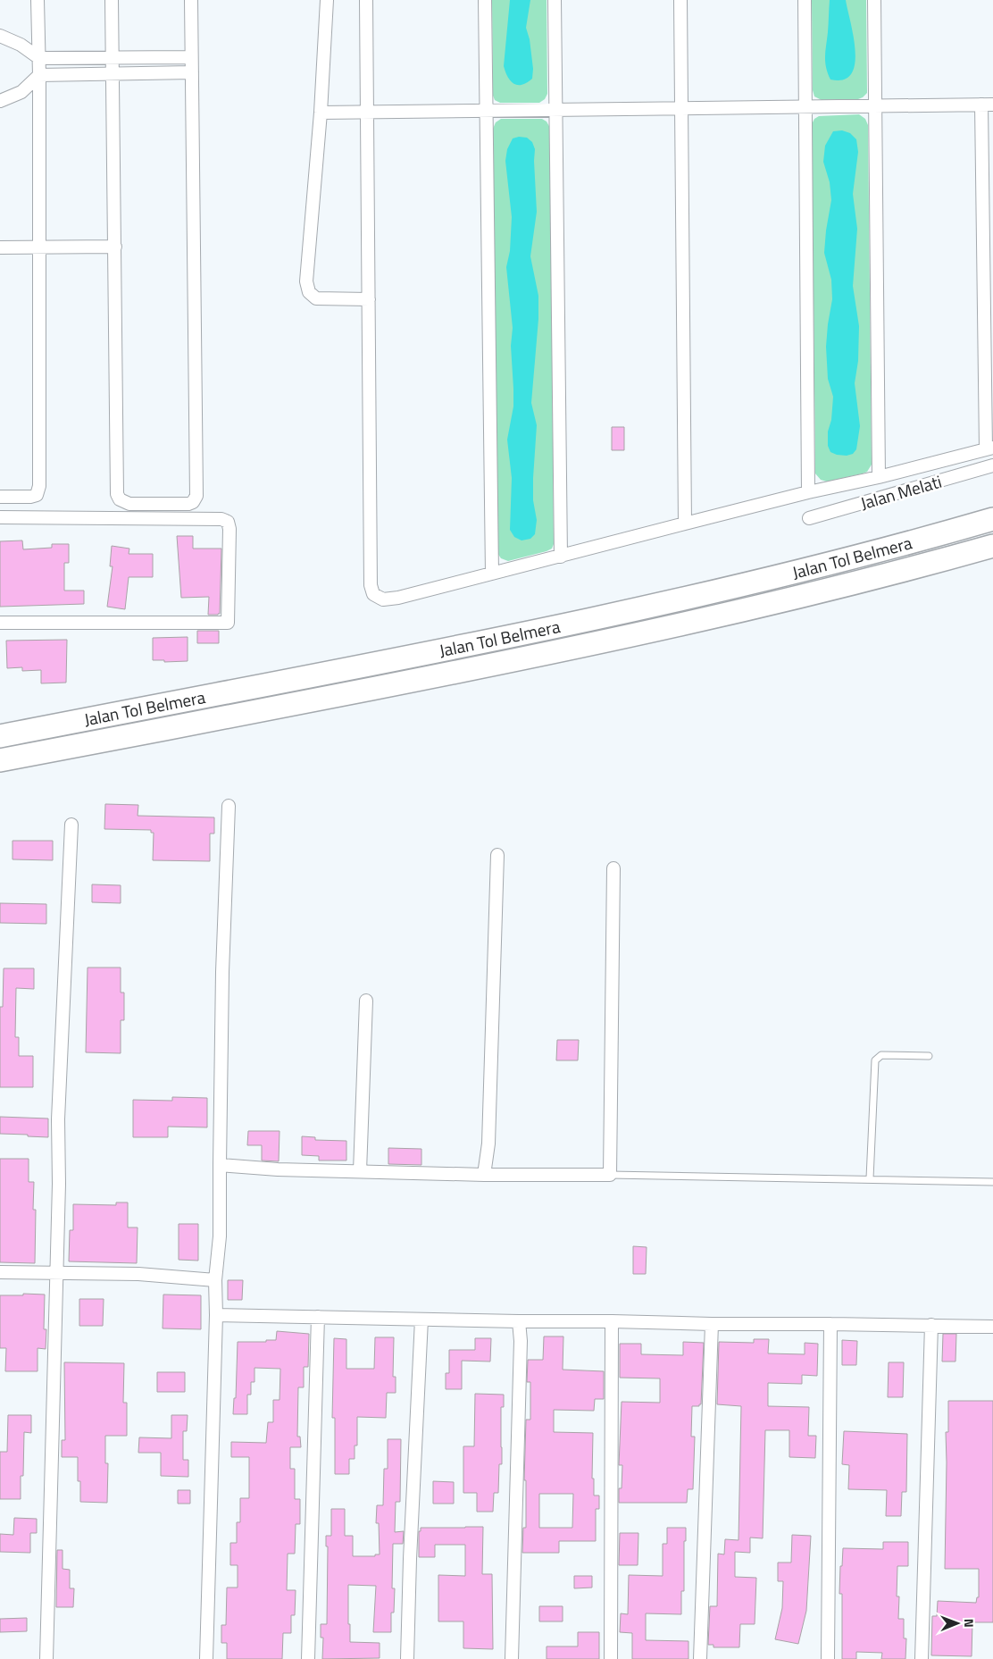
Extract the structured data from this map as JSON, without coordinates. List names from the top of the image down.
{
  "streets": {
    "highway": ["Jalan Tol Belmera"],
    "street": ["Jalan Melati"]
  },
  "north": "right"
}
